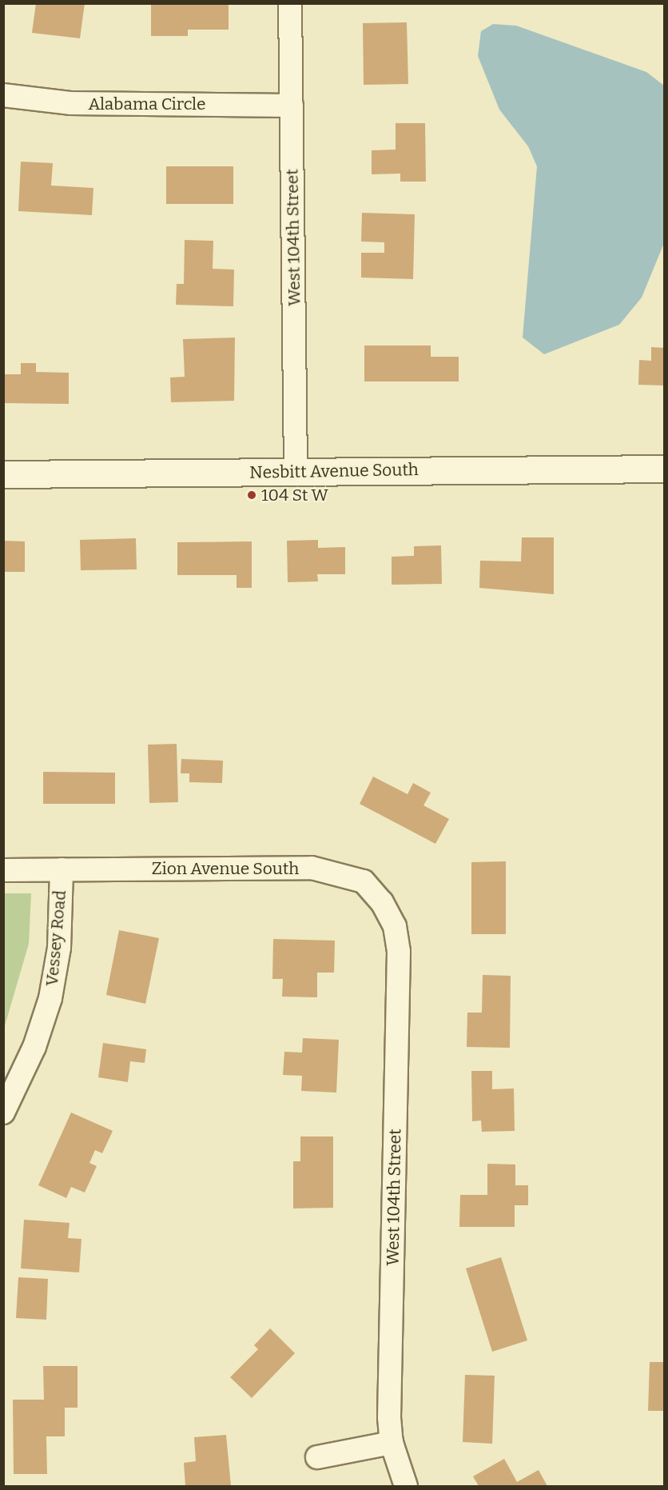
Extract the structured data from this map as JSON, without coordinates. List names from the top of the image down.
{
  "streets": {
    "street": [
      "Alabama Circle",
      "West 104th Street",
      "Nesbitt Avenue South",
      "Zion Avenue South",
      "Vessey Road"
    ]
  },
  "crossings": [
    ["Alabama Circle", "West 104th Street"],
    ["West 104th Street", "Nesbitt Avenue South"],
    ["West 104th Street", "Zion Avenue South"],
    ["Zion Avenue South", "Vessey Road"]
  ],
  "places": ["104 St W"]
}
